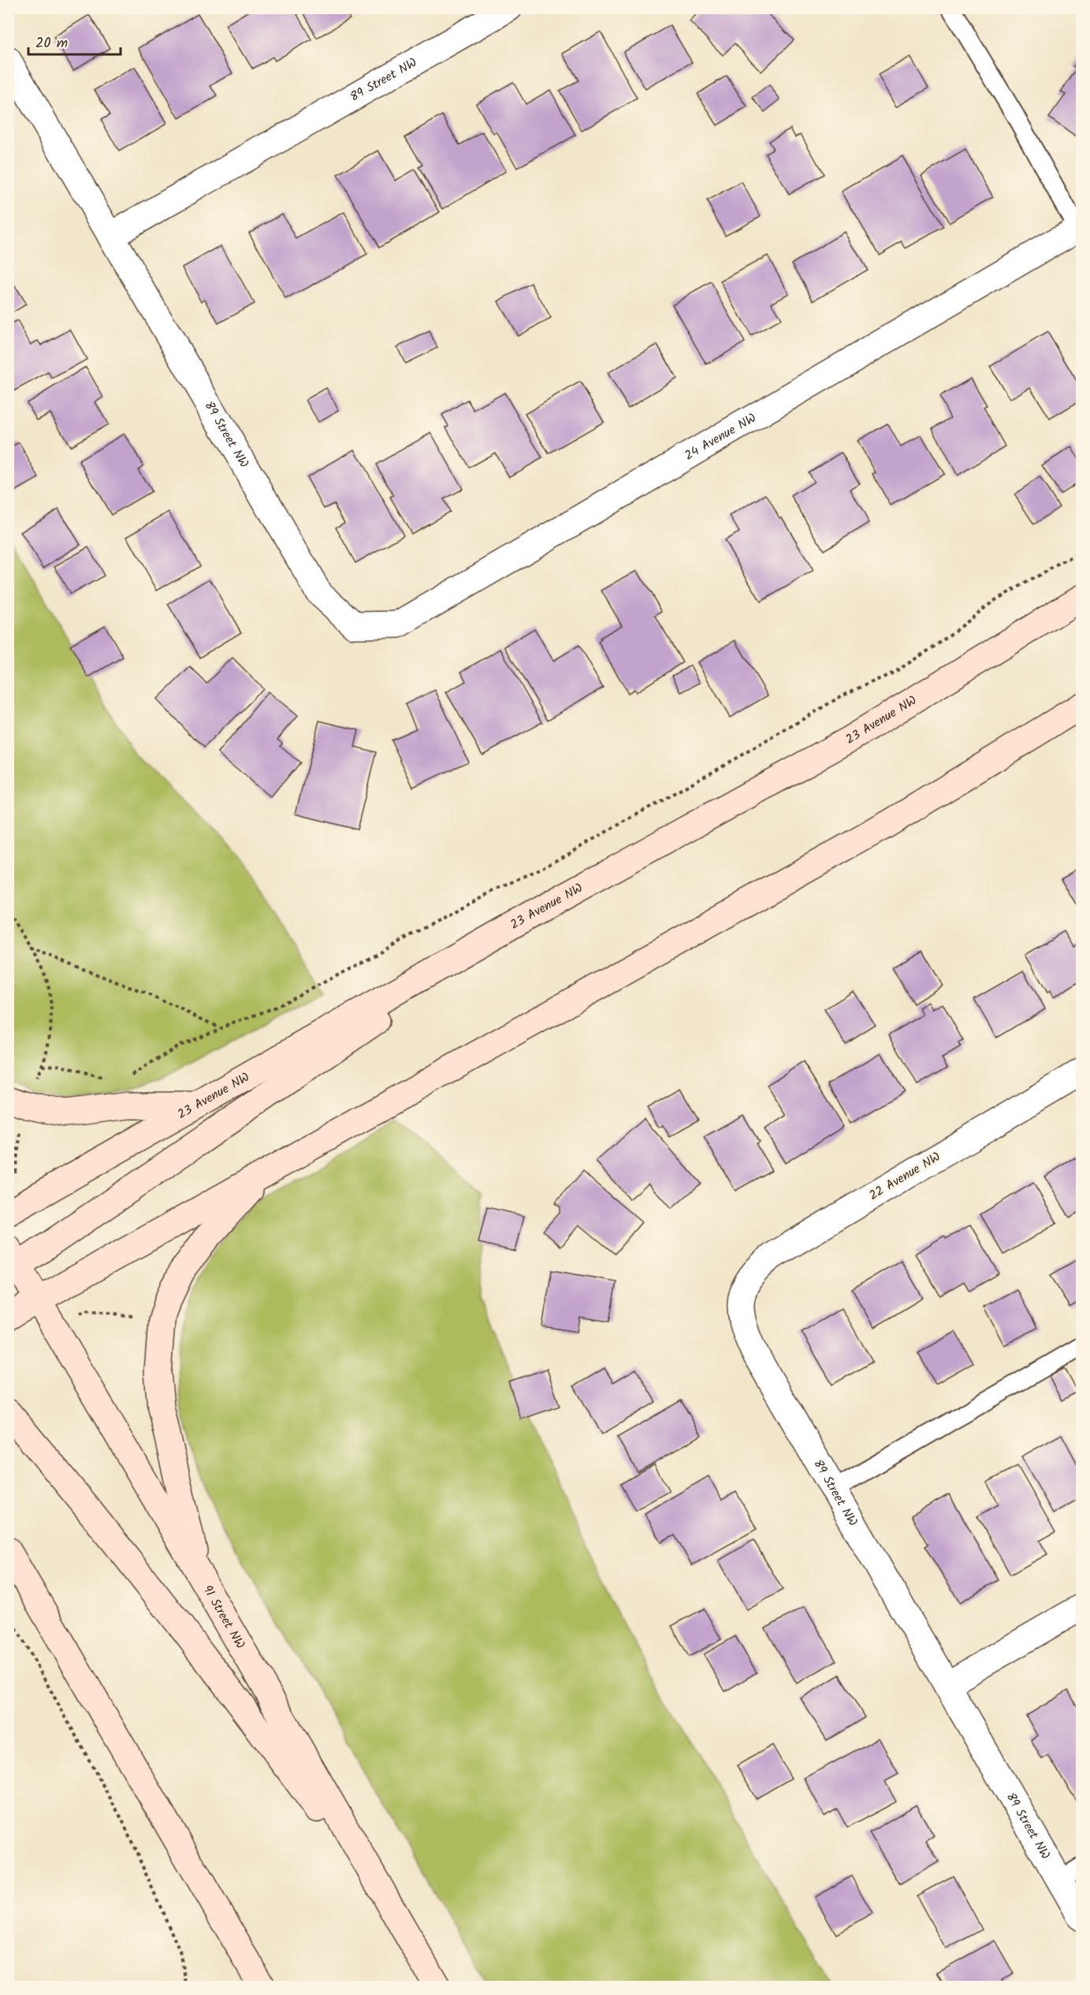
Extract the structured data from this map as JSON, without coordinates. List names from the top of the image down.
{
  "streets": {
    "main road": ["23 Avenue NW", "91 Street NW"],
    "street": ["89 Street NW", "24 Avenue NW", "22 Avenue NW"]
  },
  "crossings": [
    ["89 Street NW", "24 Avenue NW"],
    ["89 Street NW", "22 Avenue NW"]
  ],
  "scale_bar": "20 m"
}
